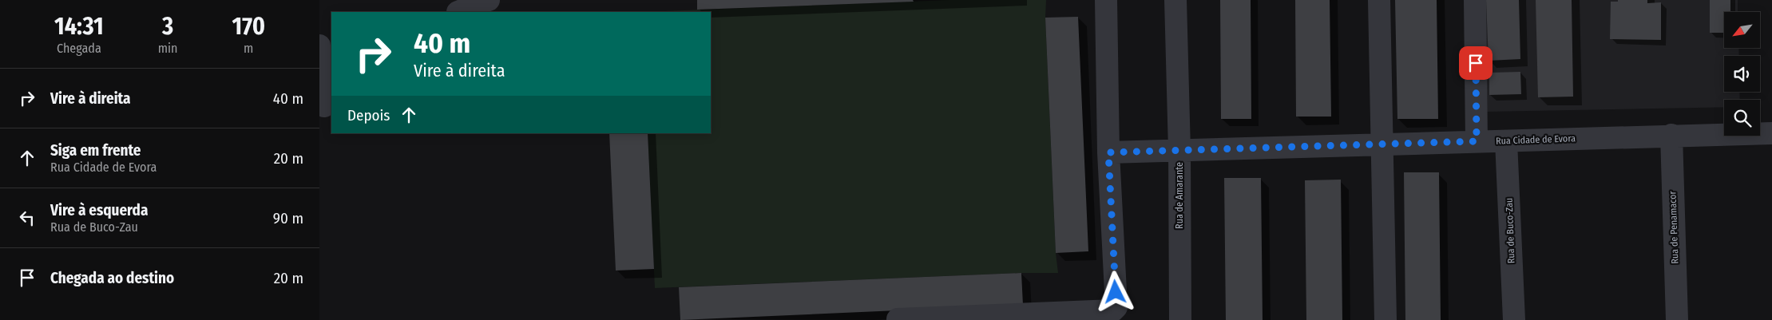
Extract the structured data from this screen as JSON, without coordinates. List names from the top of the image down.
{
  "streets": {
    "street": [
      "Rua Cidade de Evora",
      "Rua de Amarante",
      "Rua de Penamacor",
      "Rua de Buco-Zau"
    ]
  },
  "crossings": [
    ["Rua Cidade de Evora", "Rua de Amarante"],
    ["Rua Cidade de Evora", "Rua de Penamacor"],
    ["Rua Cidade de Evora", "Rua de Buco-Zau"]
  ],
  "north": "bottom left",
  "page": {
    "eta": [
      "14:31",
      "Chegada",
      "3",
      "min",
      "170",
      "m"
    ],
    "turn": ["40 m", "Vire à direita"],
    "list": [
      {
        "name": "Vire à direita",
        "value": "40 m"
      },
      {
        "name": "Siga em frente",
        "note": "Rua Cidade de Evora",
        "value": "20 m"
      },
      {
        "name": "Vire à esquerda",
        "note": "Rua de Buco-Zau",
        "value": "90 m"
      },
      {
        "name": "Chegada ao destino",
        "value": "20 m"
      }
    ],
    "then": "Depois"
  }
}
